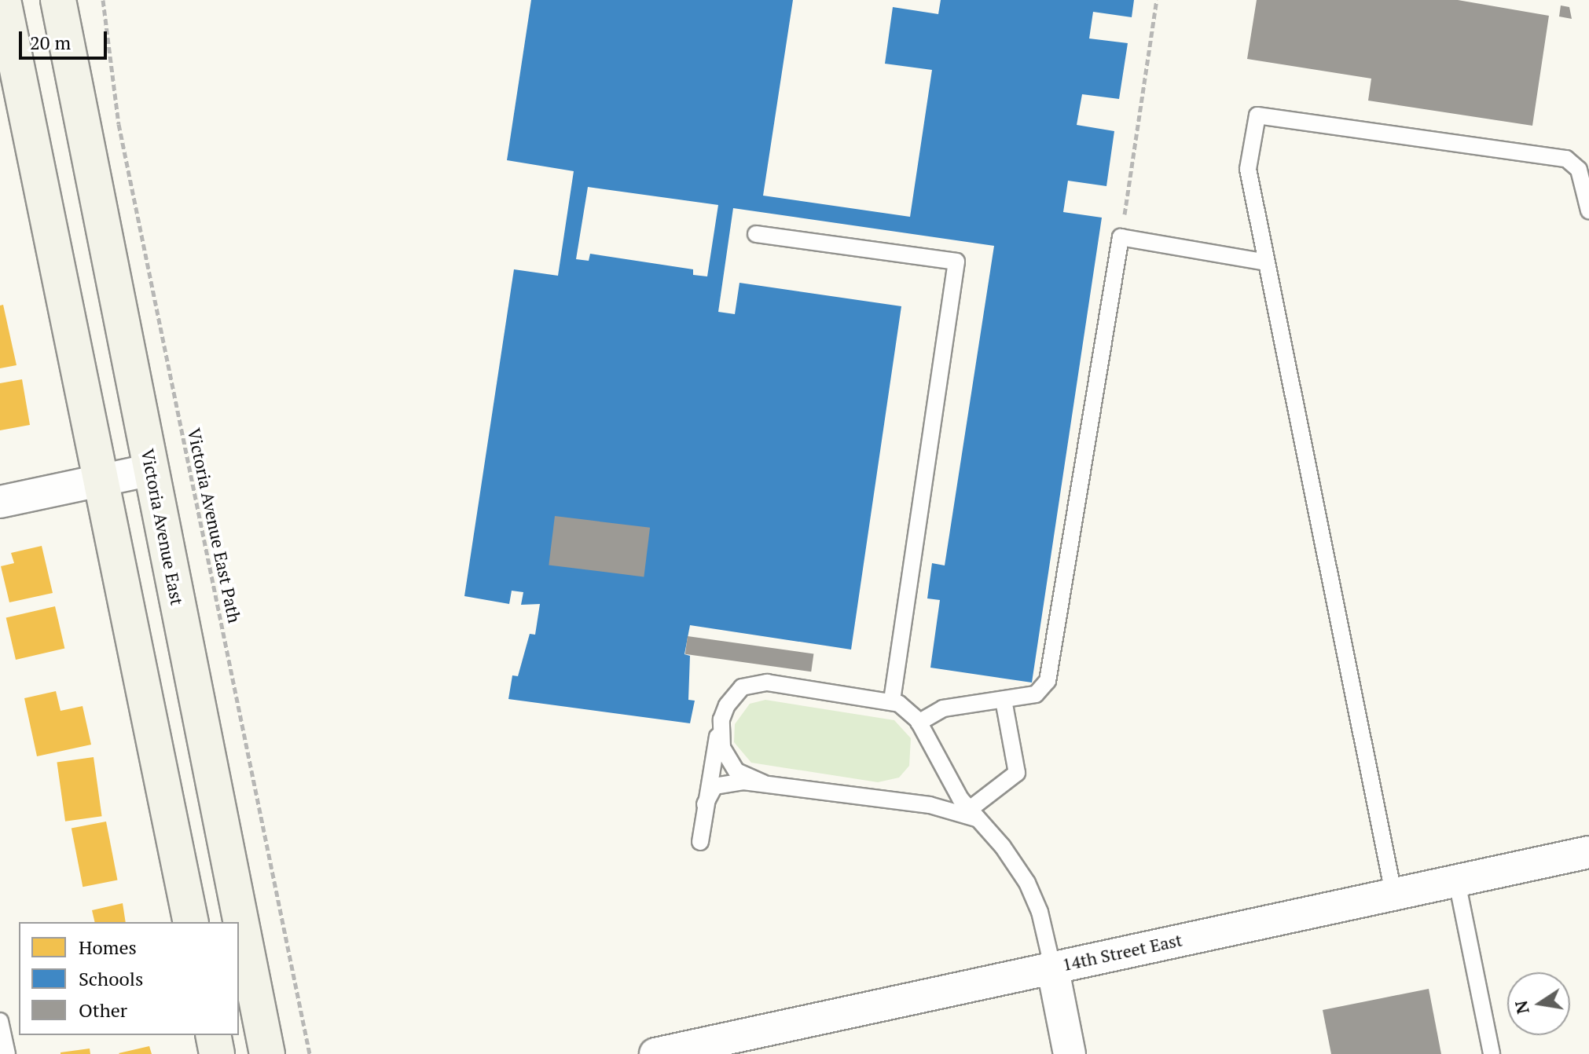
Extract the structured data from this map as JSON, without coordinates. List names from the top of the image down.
{
  "streets": {
    "main road": ["Victoria Avenue East"],
    "street": ["14th Street East"],
    "path": ["Victoria Avenue East Path"]
  },
  "legend": ["Homes", "Schools", "Other"],
  "scale_bar": "20 m",
  "north": "left"
}
